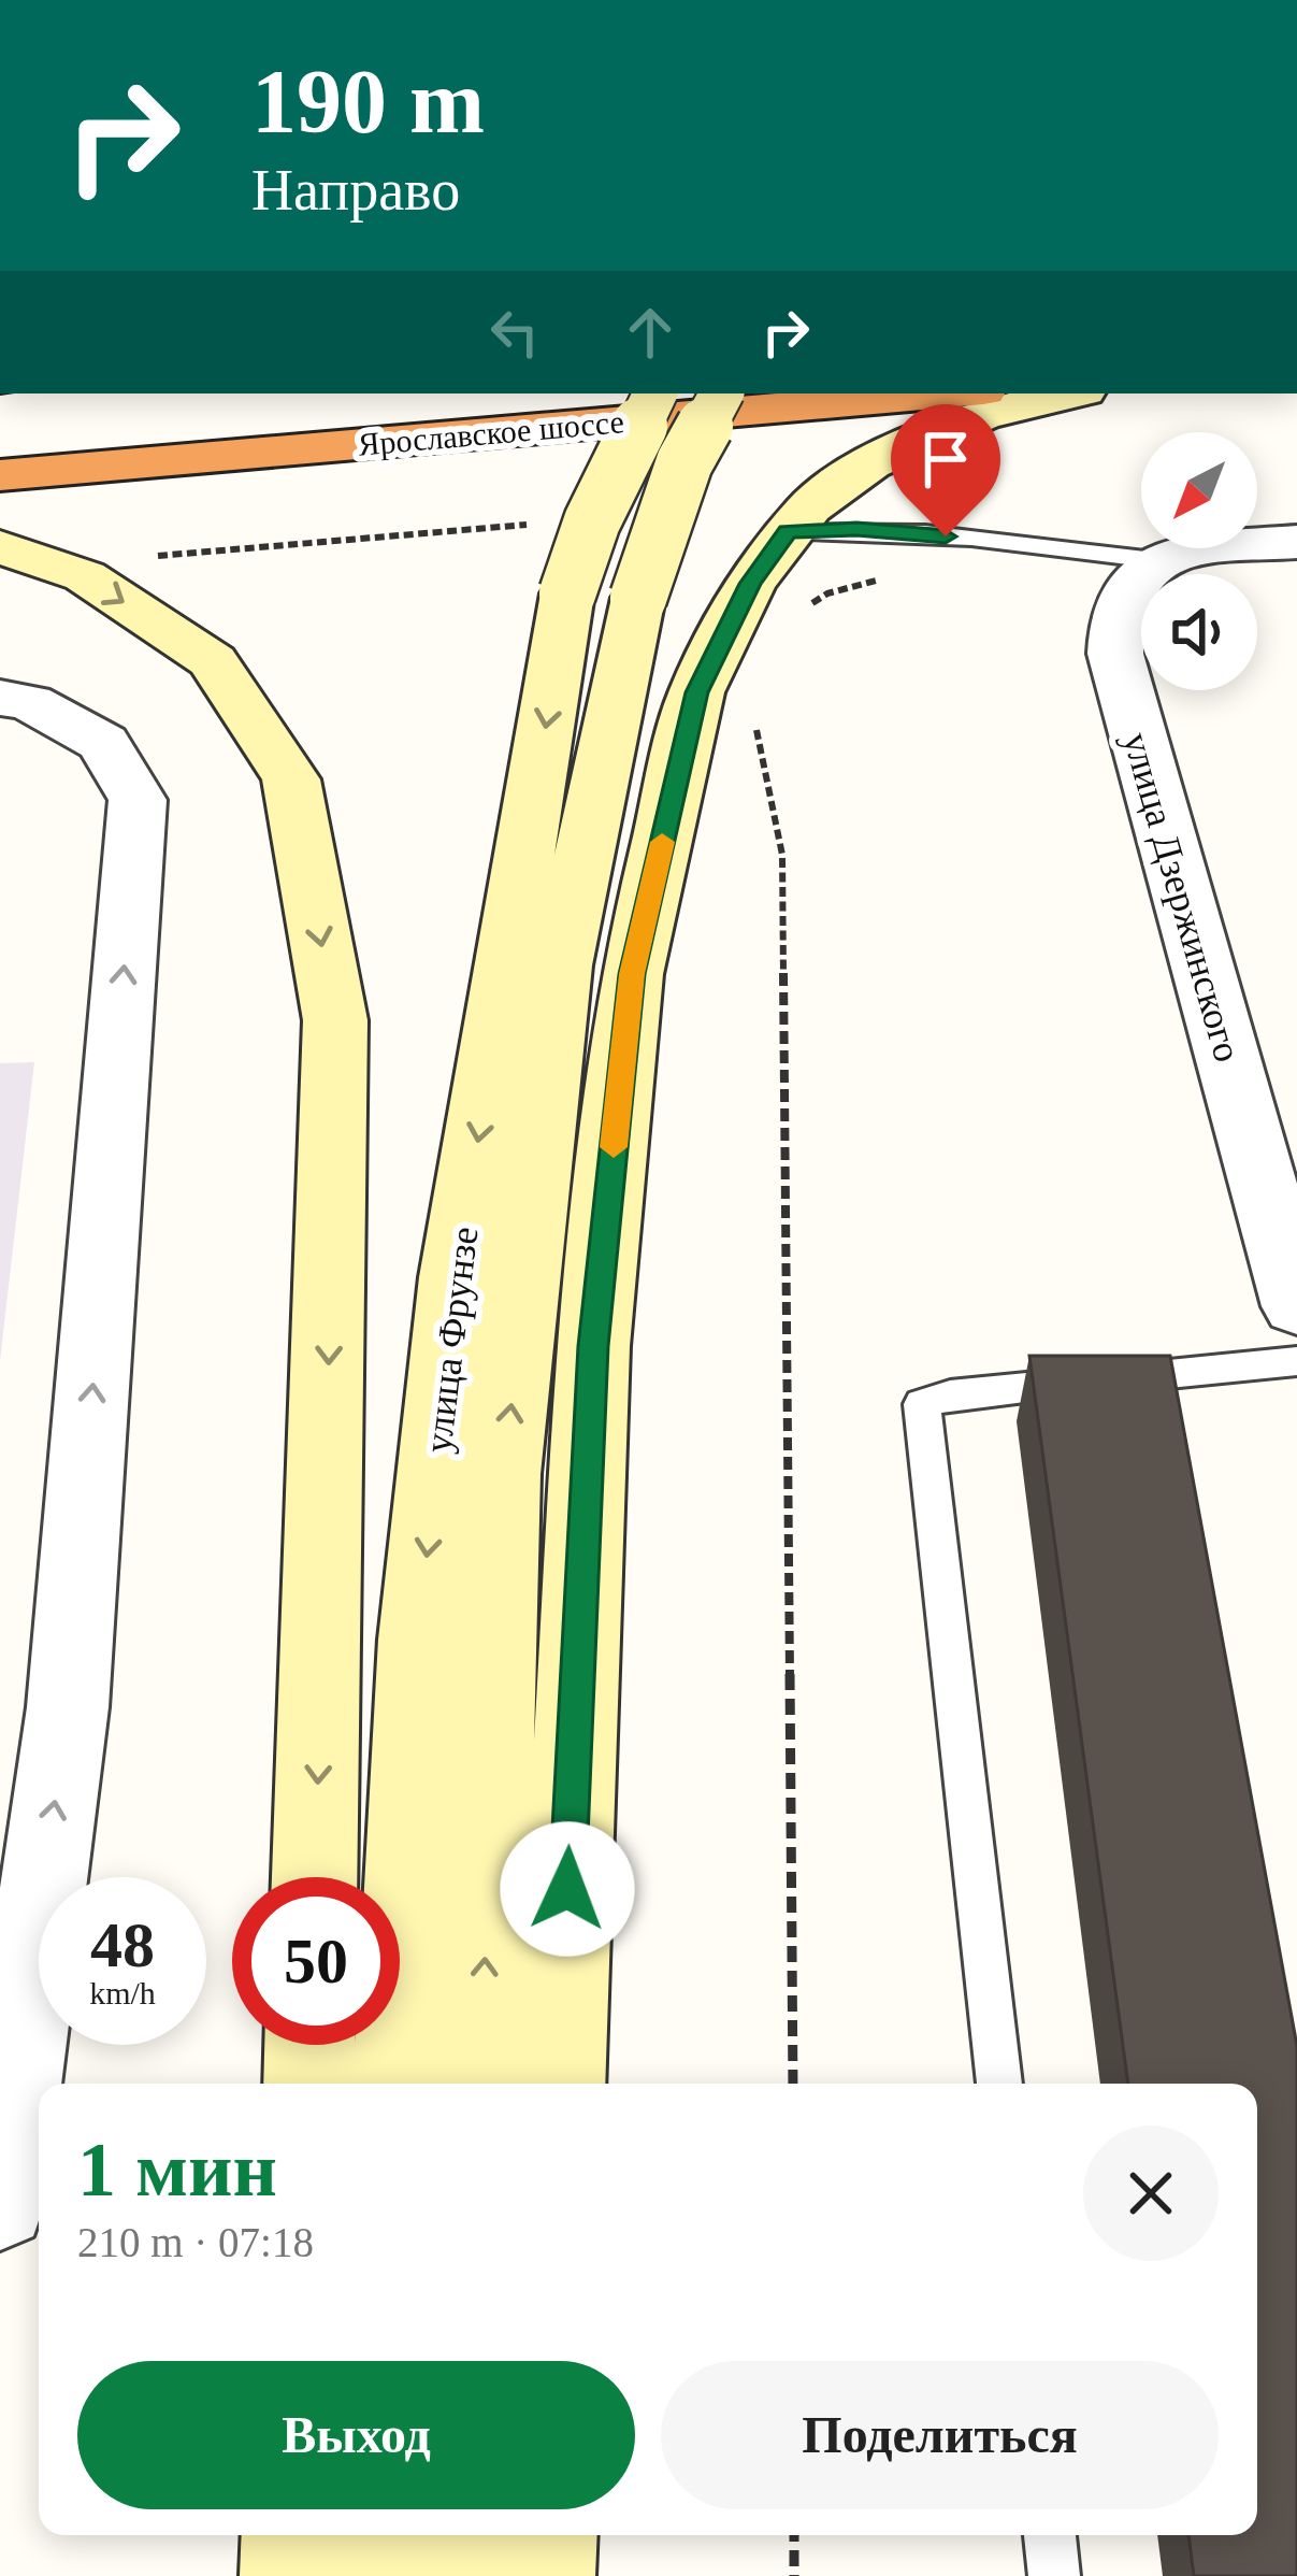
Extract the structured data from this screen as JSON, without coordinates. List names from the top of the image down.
{
  "streets": {
    "highway": ["Ярославское шоссе"],
    "main road": ["улица Фрунзе"],
    "street": ["улица Дзержинского"]
  },
  "north": "bottom left",
  "page": {
    "turn": ["190 m", "Направо"],
    "speed": "48 km/h",
    "limit": "50",
    "heading": ["1 мин", "210 m · 07:18"],
    "buttons": ["Выход", "Поделиться"]
  }
}
